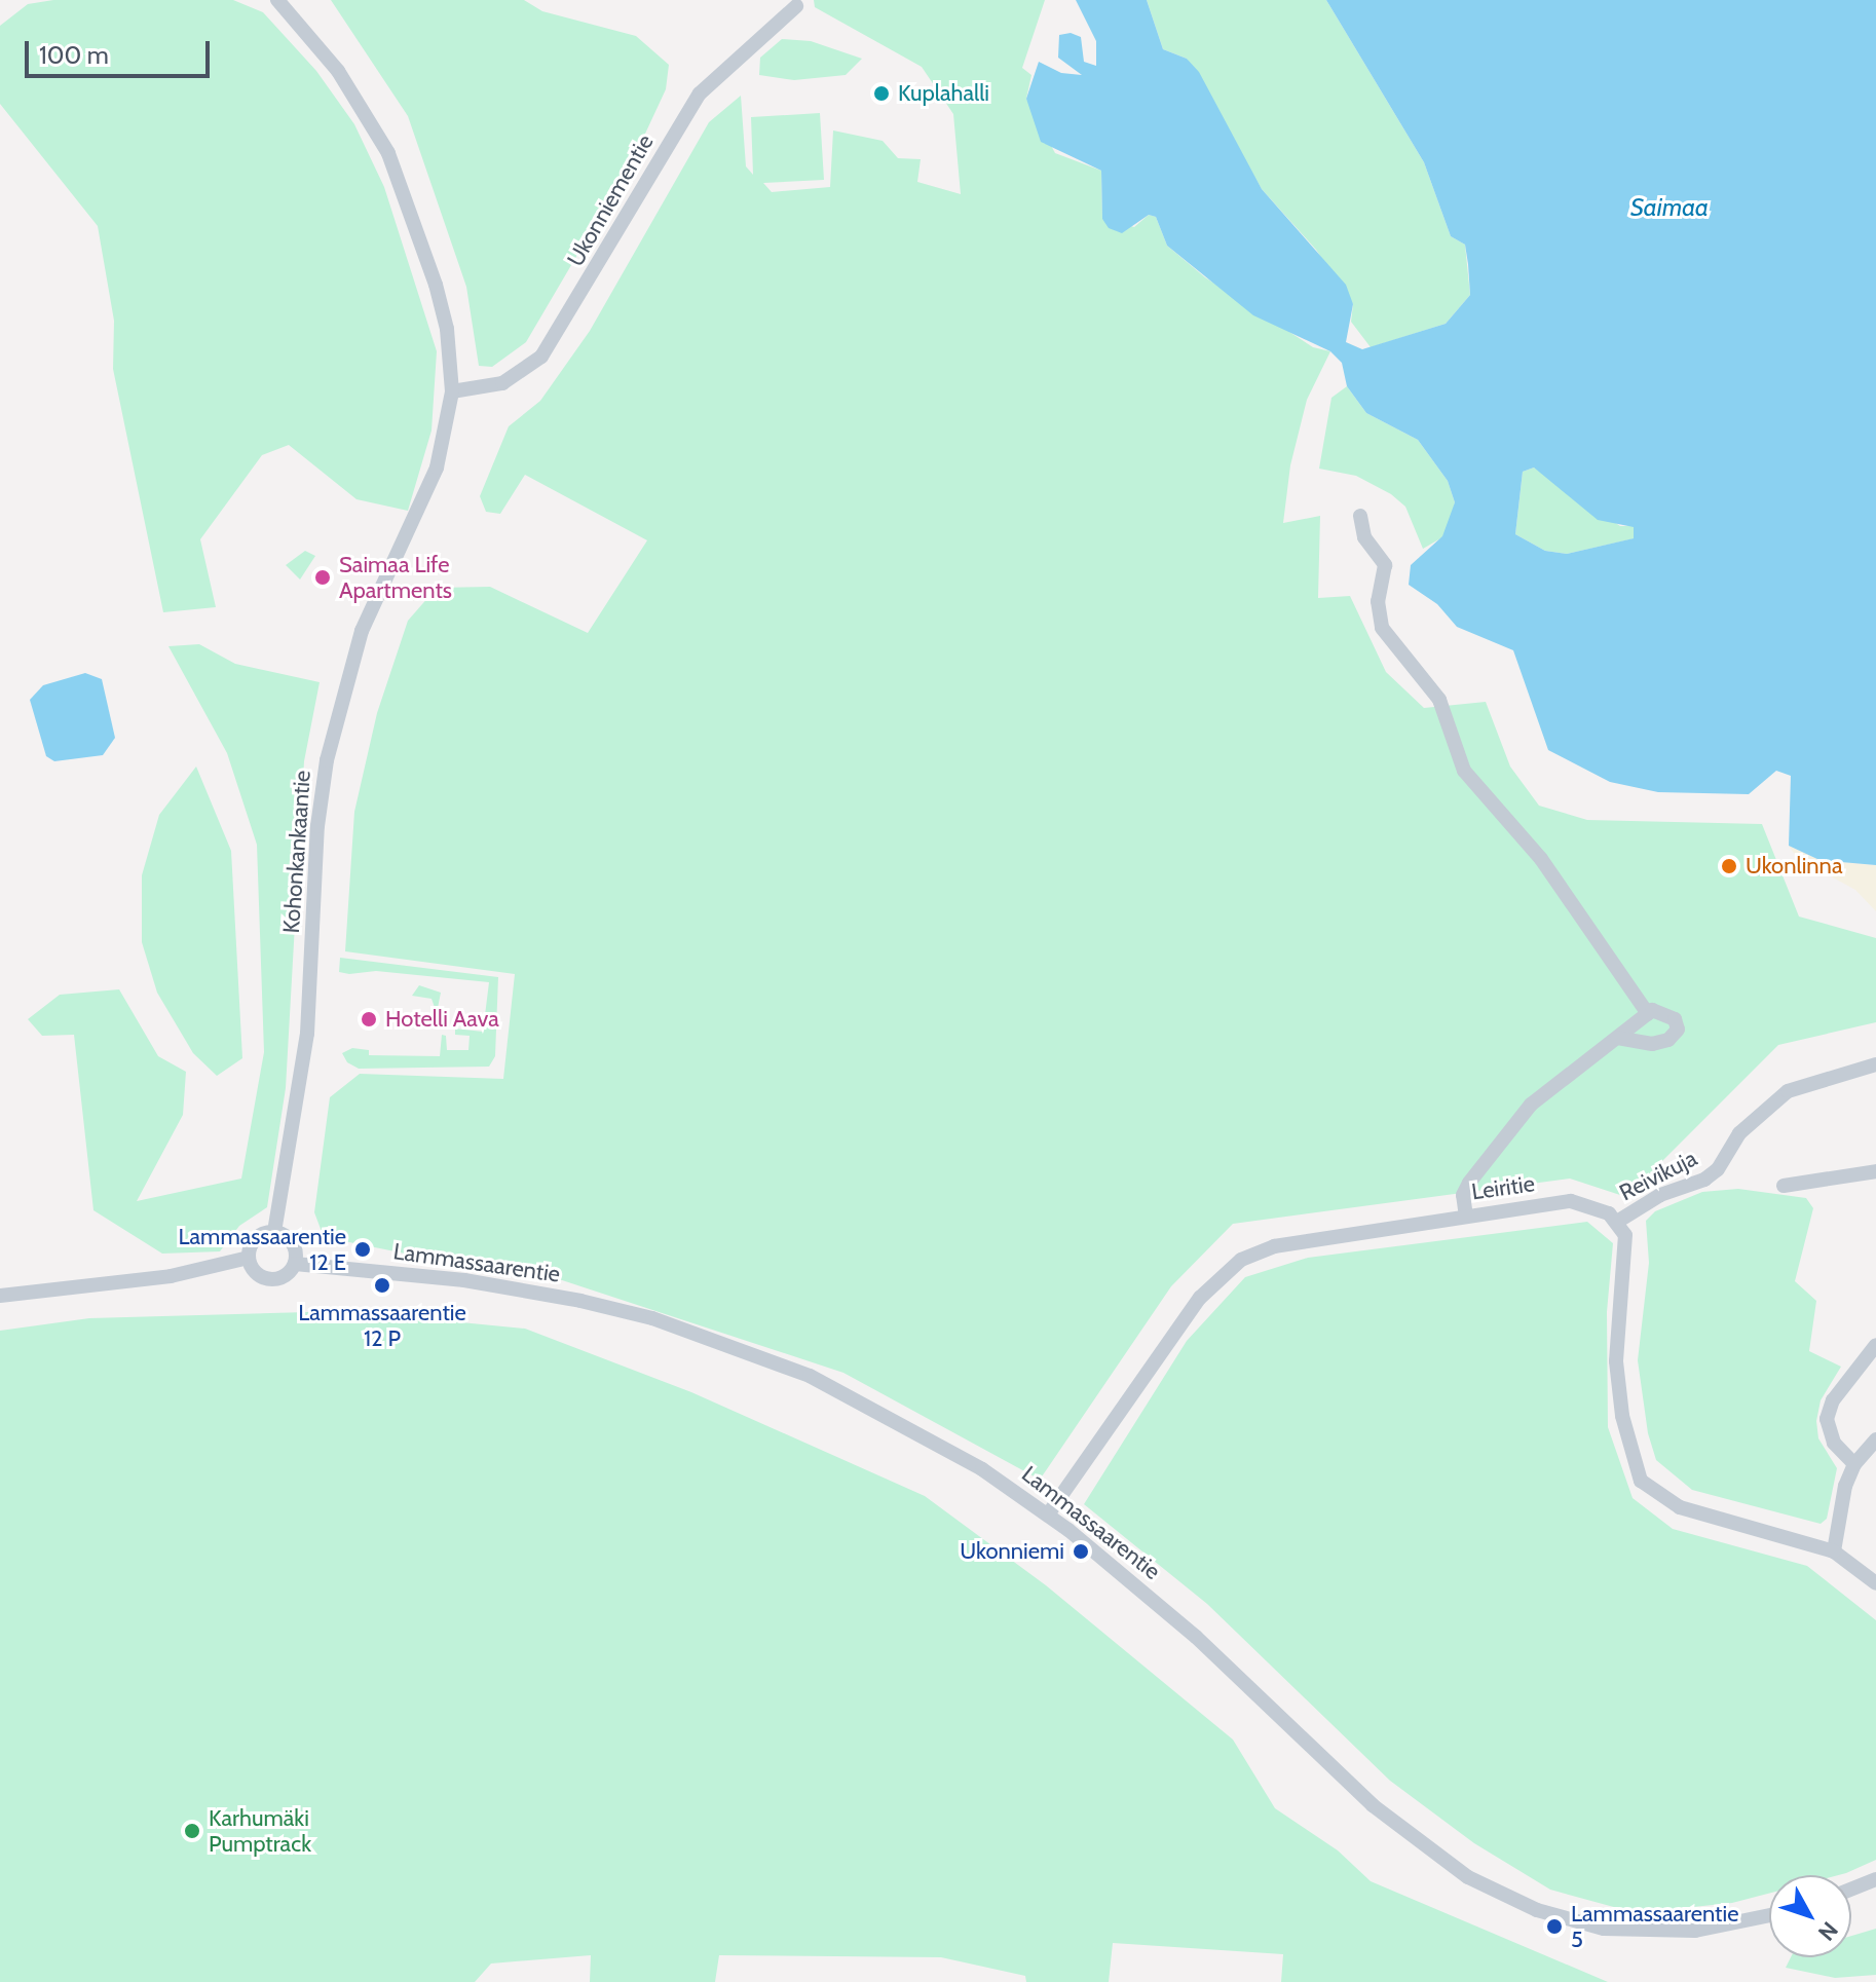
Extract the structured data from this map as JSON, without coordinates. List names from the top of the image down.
{
  "streets": {
    "street": [
      "Ukonniementie",
      "Kohonkankaantie",
      "Reivikuja",
      "Leiritie",
      "Lammassaarentie"
    ]
  },
  "crossings": [
    ["Ukonniementie", "Kohonkankaantie"],
    ["Kohonkankaantie", "Lammassaarentie"],
    ["Reivikuja", "Leiritie"],
    ["Leiritie", "Lammassaarentie"]
  ],
  "water": ["Saimaa"],
  "places": [
    "Kuplahalli",
    "Saimaa Life Apartments",
    "Ukonlinna",
    "Hotelli Aava",
    "Lammassaarentie 12 E",
    "Lammassaarentie 12 P",
    "Ukonniemi",
    "Karhumäki Pumptrack",
    "Lammassaarentie 5"
  ],
  "scale_bar": "100 m",
  "north": "bottom right"
}
